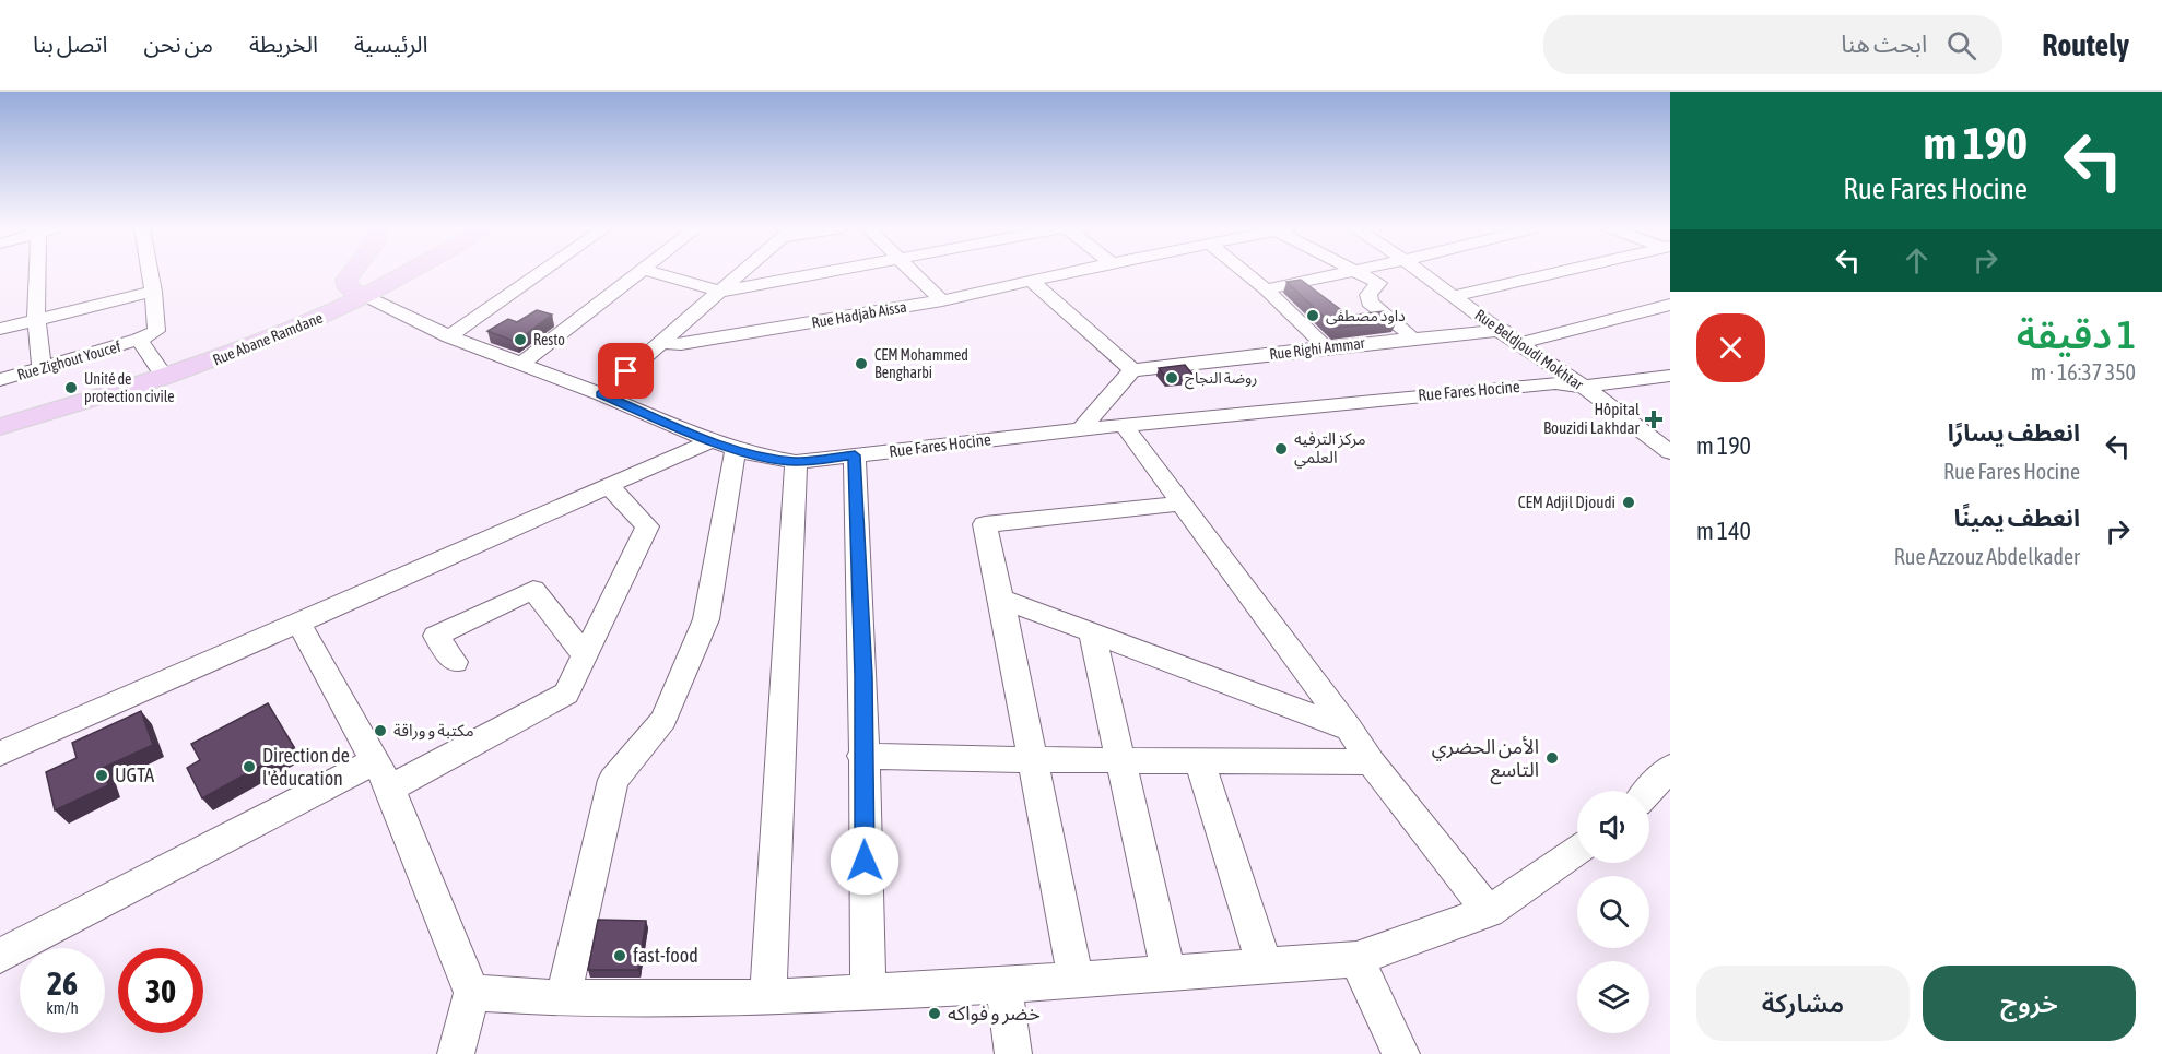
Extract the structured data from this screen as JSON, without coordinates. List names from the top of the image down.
{
  "streets": {
    "main road": ["Rue Abane Ramdane"],
    "street": [
      "Rue Hadjab Aissa",
      "Rue Righi Ammar",
      "Rue Beldjoudi Mokhtar",
      "Rue Zighout Youcef",
      "Rue Fares Hocine"
    ]
  },
  "crossings": [
    ["Rue Abane Ramdane", "Rue Fares Hocine"],
    ["Rue Righi Ammar", "Rue Beldjoudi Mokhtar"],
    ["Rue Beldjoudi Mokhtar", "Rue Fares Hocine"]
  ],
  "places": {
    "other": [
      "داود مصطفى",
      "Resto",
      "CEM Mohammed Bengharbi",
      "روضة النجاح",
      "Unité de protection civile",
      "مركز الترفيه العلمي",
      "CEM Adjil Djoudi",
      "مكتبة و وراقة",
      "الأمن الحضري التاسع",
      "Direction de l'éducation",
      "UGTA",
      "fast-food",
      "خضر و فواكه"
    ],
    "health": ["Hôpital Bouzidi Lakhdar"]
  },
  "page": {
    "header": "Routely",
    "search": "ابحث هنا",
    "nav": [
      "الرئيسية",
      "الخريطة",
      "من نحن",
      "اتصل بنا"
    ],
    "turn": ["190 m", "Rue Fares Hocine"],
    "heading": ["1 دقيقة", "350 m · 16:37"],
    "list": [
      {
        "name": "انعطف يسارًا",
        "note": "Rue Fares Hocine",
        "value": "190 m"
      },
      {
        "name": "انعطف يمينًا",
        "note": "Rue Azzouz Abdelkader",
        "value": "140 m"
      }
    ],
    "speed": "26 km/h",
    "limit": "30",
    "buttons": ["خروج", "مشاركة"]
  }
}
